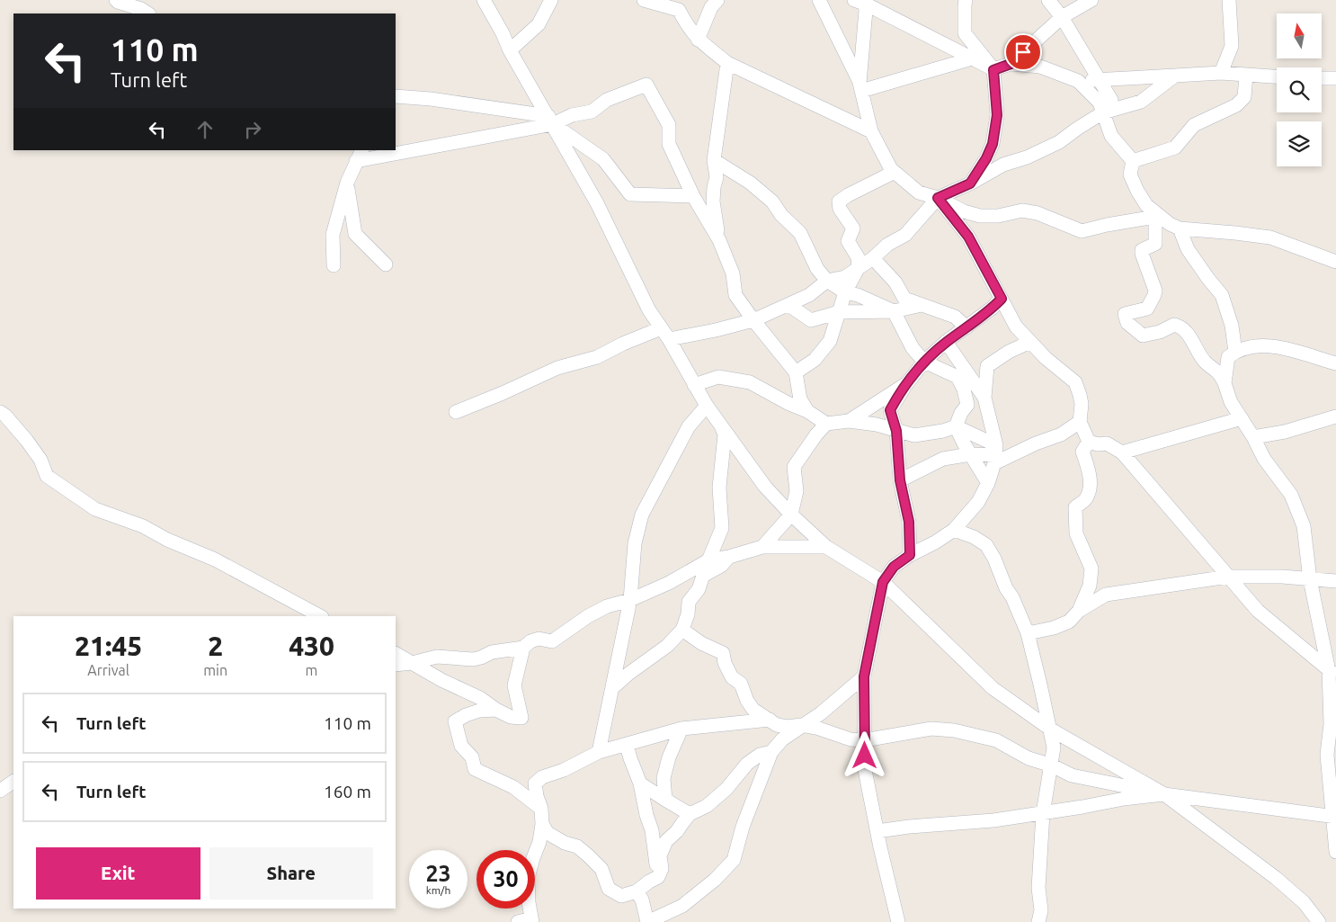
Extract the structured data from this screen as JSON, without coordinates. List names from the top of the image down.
{
  "north": "top",
  "page": {
    "turn": ["110 m", "Turn left"],
    "eta": [
      "21:45",
      "Arrival",
      "2",
      "min",
      "430",
      "m"
    ],
    "list": [
      {
        "name": "Turn left",
        "value": "110 m"
      },
      {
        "name": "Turn left",
        "value": "160 m"
      }
    ],
    "buttons": ["Exit", "Share"],
    "speed": "23 km/h",
    "limit": "30"
  }
}
